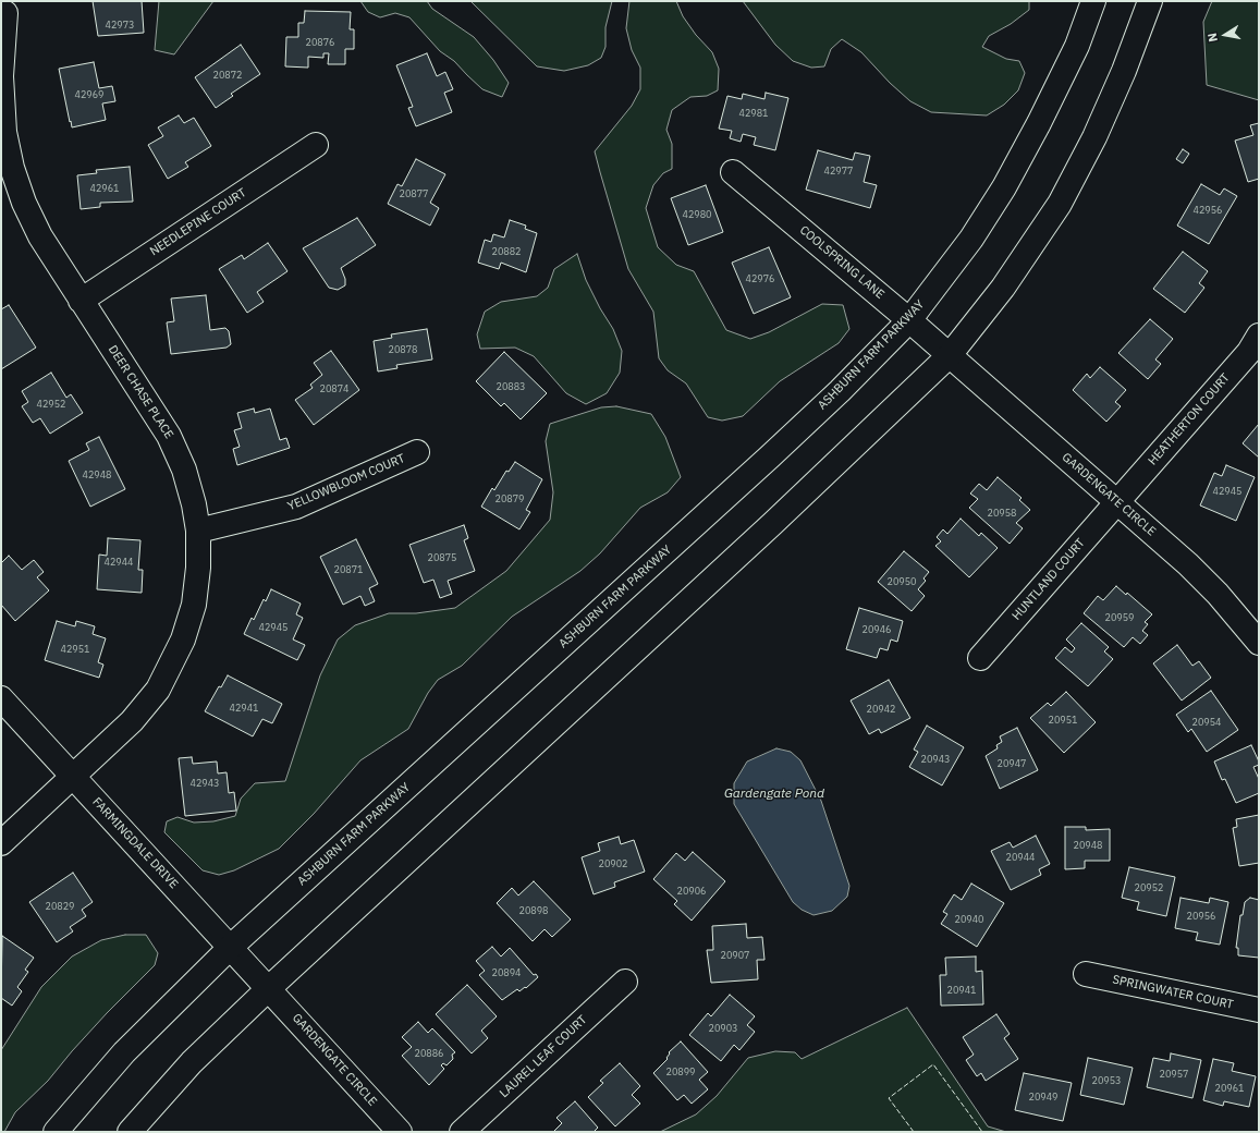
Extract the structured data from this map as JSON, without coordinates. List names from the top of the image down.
{
  "streets": {
    "street": [
      "NEEDLEPINE COURT",
      "COOLSPRING LANE",
      "ASHBURN FARM PARKWAY",
      "DEER CHASE PLACE",
      "HEATHERTON COURT",
      "YELLOWBLOOM COURT",
      "GARDENGATE CIRCLE",
      "HUNTLAND COURT",
      "FARMINGDALE DRIVE",
      "SPRINGWATER COURT",
      "LAUREL LEAF COURT"
    ]
  },
  "crossings": [
    ["NEEDLEPINE COURT", "DEER CHASE PLACE"],
    ["COOLSPRING LANE", "ASHBURN FARM PARKWAY"],
    ["COOLSPRING LANE", "GARDENGATE CIRCLE"],
    ["ASHBURN FARM PARKWAY", "FARMINGDALE DRIVE"],
    ["DEER CHASE PLACE", "YELLOWBLOOM COURT"],
    ["DEER CHASE PLACE", "FARMINGDALE DRIVE"],
    ["HEATHERTON COURT", "GARDENGATE CIRCLE"],
    ["HEATHERTON COURT", "HUNTLAND COURT"],
    ["GARDENGATE CIRCLE", "HUNTLAND COURT"],
    ["GARDENGATE CIRCLE", "FARMINGDALE DRIVE"]
  ],
  "water": ["Gardengate Pond"],
  "house_numbers": [
    "42973",
    "20876",
    "20872",
    "42969",
    "42981",
    "42977",
    "42961",
    "20877",
    "42956",
    "42980",
    "20882",
    "42976",
    "20878",
    "20883",
    "20874",
    "42952",
    "42948",
    "42945",
    "20879",
    "20958",
    "20875",
    "42944",
    "20871",
    "20950",
    "20959",
    "42945",
    "20946",
    "42951",
    "42941",
    "20942",
    "20951",
    "20954",
    "20943",
    "20947",
    "42943",
    "20948",
    "20944",
    "20902",
    "20952",
    "20906",
    "20829",
    "20898",
    "20956",
    "20940",
    "20907",
    "20894",
    "20941",
    "20903",
    "20886",
    "20899",
    "20957",
    "20953",
    "20961",
    "20949"
  ],
  "north": "left"
}
